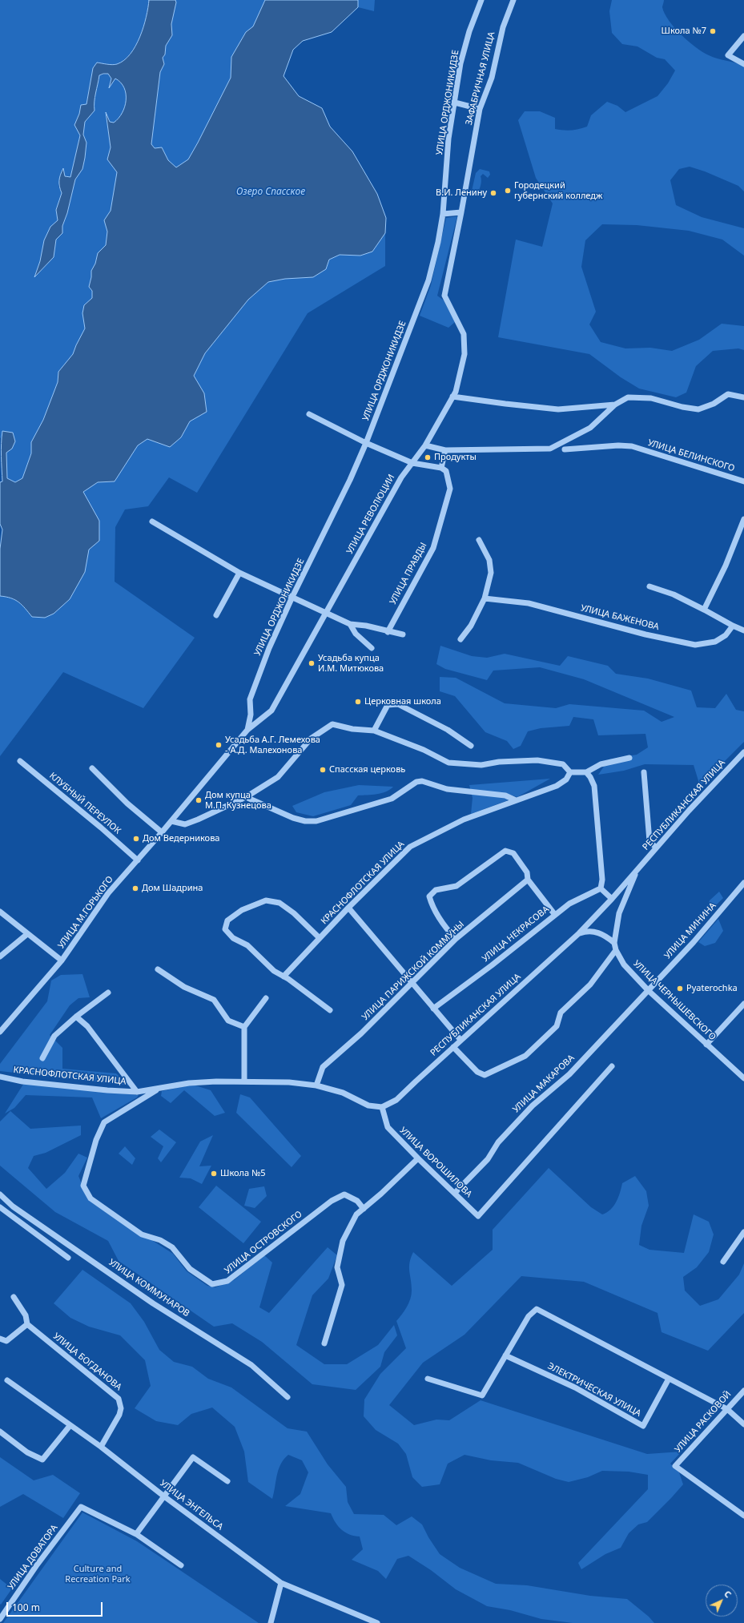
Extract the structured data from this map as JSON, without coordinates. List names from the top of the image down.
{
  "streets": {
    "street": [
      "ЗАФАБРИЧНАЯ УЛИЦА",
      "УЛИЦА ОРДЖОНИКИДЗЕ",
      "УЛИЦА БЕЛИНСКОГО",
      "УЛИЦА РЕВОЛЮЦИИ",
      "УЛИЦА ПРАВДЫ",
      "УЛИЦА БАЖЕНОВА",
      "КЛУБНЫЙ ПЕРЕУЛОК",
      "РЕСПУБЛИКАНСКАЯ УЛИЦА",
      "КРАСНОФЛОТСКАЯ УЛИЦА",
      "УЛИЦА М.ГОРЬКОГО",
      "УЛИЦА МИНИНА",
      "УЛИЦА НЕКРАСОВА",
      "УЛИЦА ПАРИЖСКОЙ КОММУНЫ",
      "УЛИЦА ЧЕРНЫШЕВСКОГО",
      "УЛИЦА МАКАРОВА",
      "УЛИЦА ВОРОШИЛОВА",
      "УЛИЦА ОСТРОВСКОГО",
      "УЛИЦА КОММУНАРОВ",
      "УЛИЦА БОГДАНОВА",
      "ЭЛЕКТРИЧЕСКАЯ УЛИЦА",
      "УЛИЦА РАСКОВОЙ",
      "УЛИЦА ЭНГЕЛЬСА",
      "УЛИЦА ДОВАТОРА"
    ]
  },
  "crossings": [
    ["ЗАФАБРИЧНАЯ УЛИЦА", "УЛИЦА РЕВОЛЮЦИИ"],
    ["УЛИЦА ОРДЖОНИКИДЗЕ", "УЛИЦА РЕВОЛЮЦИИ"],
    ["УЛИЦА ОРДЖОНИКИДЗЕ", "УЛИЦА М.ГОРЬКОГО"],
    ["УЛИЦА РЕВОЛЮЦИИ", "УЛИЦА М.ГОРЬКОГО"],
    ["КЛУБНЫЙ ПЕРЕУЛОК", "УЛИЦА М.ГОРЬКОГО"],
    ["РЕСПУБЛИКАНСКАЯ УЛИЦА", "УЛИЦА ЧЕРНЫШЕВСКОГО"],
    ["РЕСПУБЛИКАНСКАЯ УЛИЦА", "УЛИЦА ВОРОШИЛОВА"],
    ["КРАСНОФЛОТСКАЯ УЛИЦА", "УЛИЦА ОСТРОВСКОГО"],
    ["УЛИЦА МИНИНА", "УЛИЦА ЧЕРНЫШЕВСКОГО"],
    ["УЛИЦА МИНИНА", "УЛИЦА МАКАРОВА"],
    ["УЛИЦА ЧЕРНЫШЕВСКОГО", "УЛИЦА МАКАРОВА"],
    ["УЛИЦА МАКАРОВА", "УЛИЦА ВОРОШИЛОВА"],
    ["УЛИЦА БОГДАНОВА", "УЛИЦА ЭНГЕЛЬСА"]
  ],
  "water": ["Озеро Спасское"],
  "parks": ["Culture and Recreation Park"],
  "places": [
    "Школа №7",
    "Городецкий губернский колледж",
    "В.И. Ленину",
    "Продукты",
    "Усадьба купца И.М. Митюкова",
    "Церковная школа",
    "Усадьба А.Г. Лемехова - А.Д. Малехонова",
    "Спасская церковь",
    "Дом купца М.П. Кузнецова",
    "Дом Ведерникова",
    "Дом Шадрина",
    "Pyaterochka",
    "Школа №5"
  ],
  "scale_bar": "100 m",
  "north": "top right"
}
